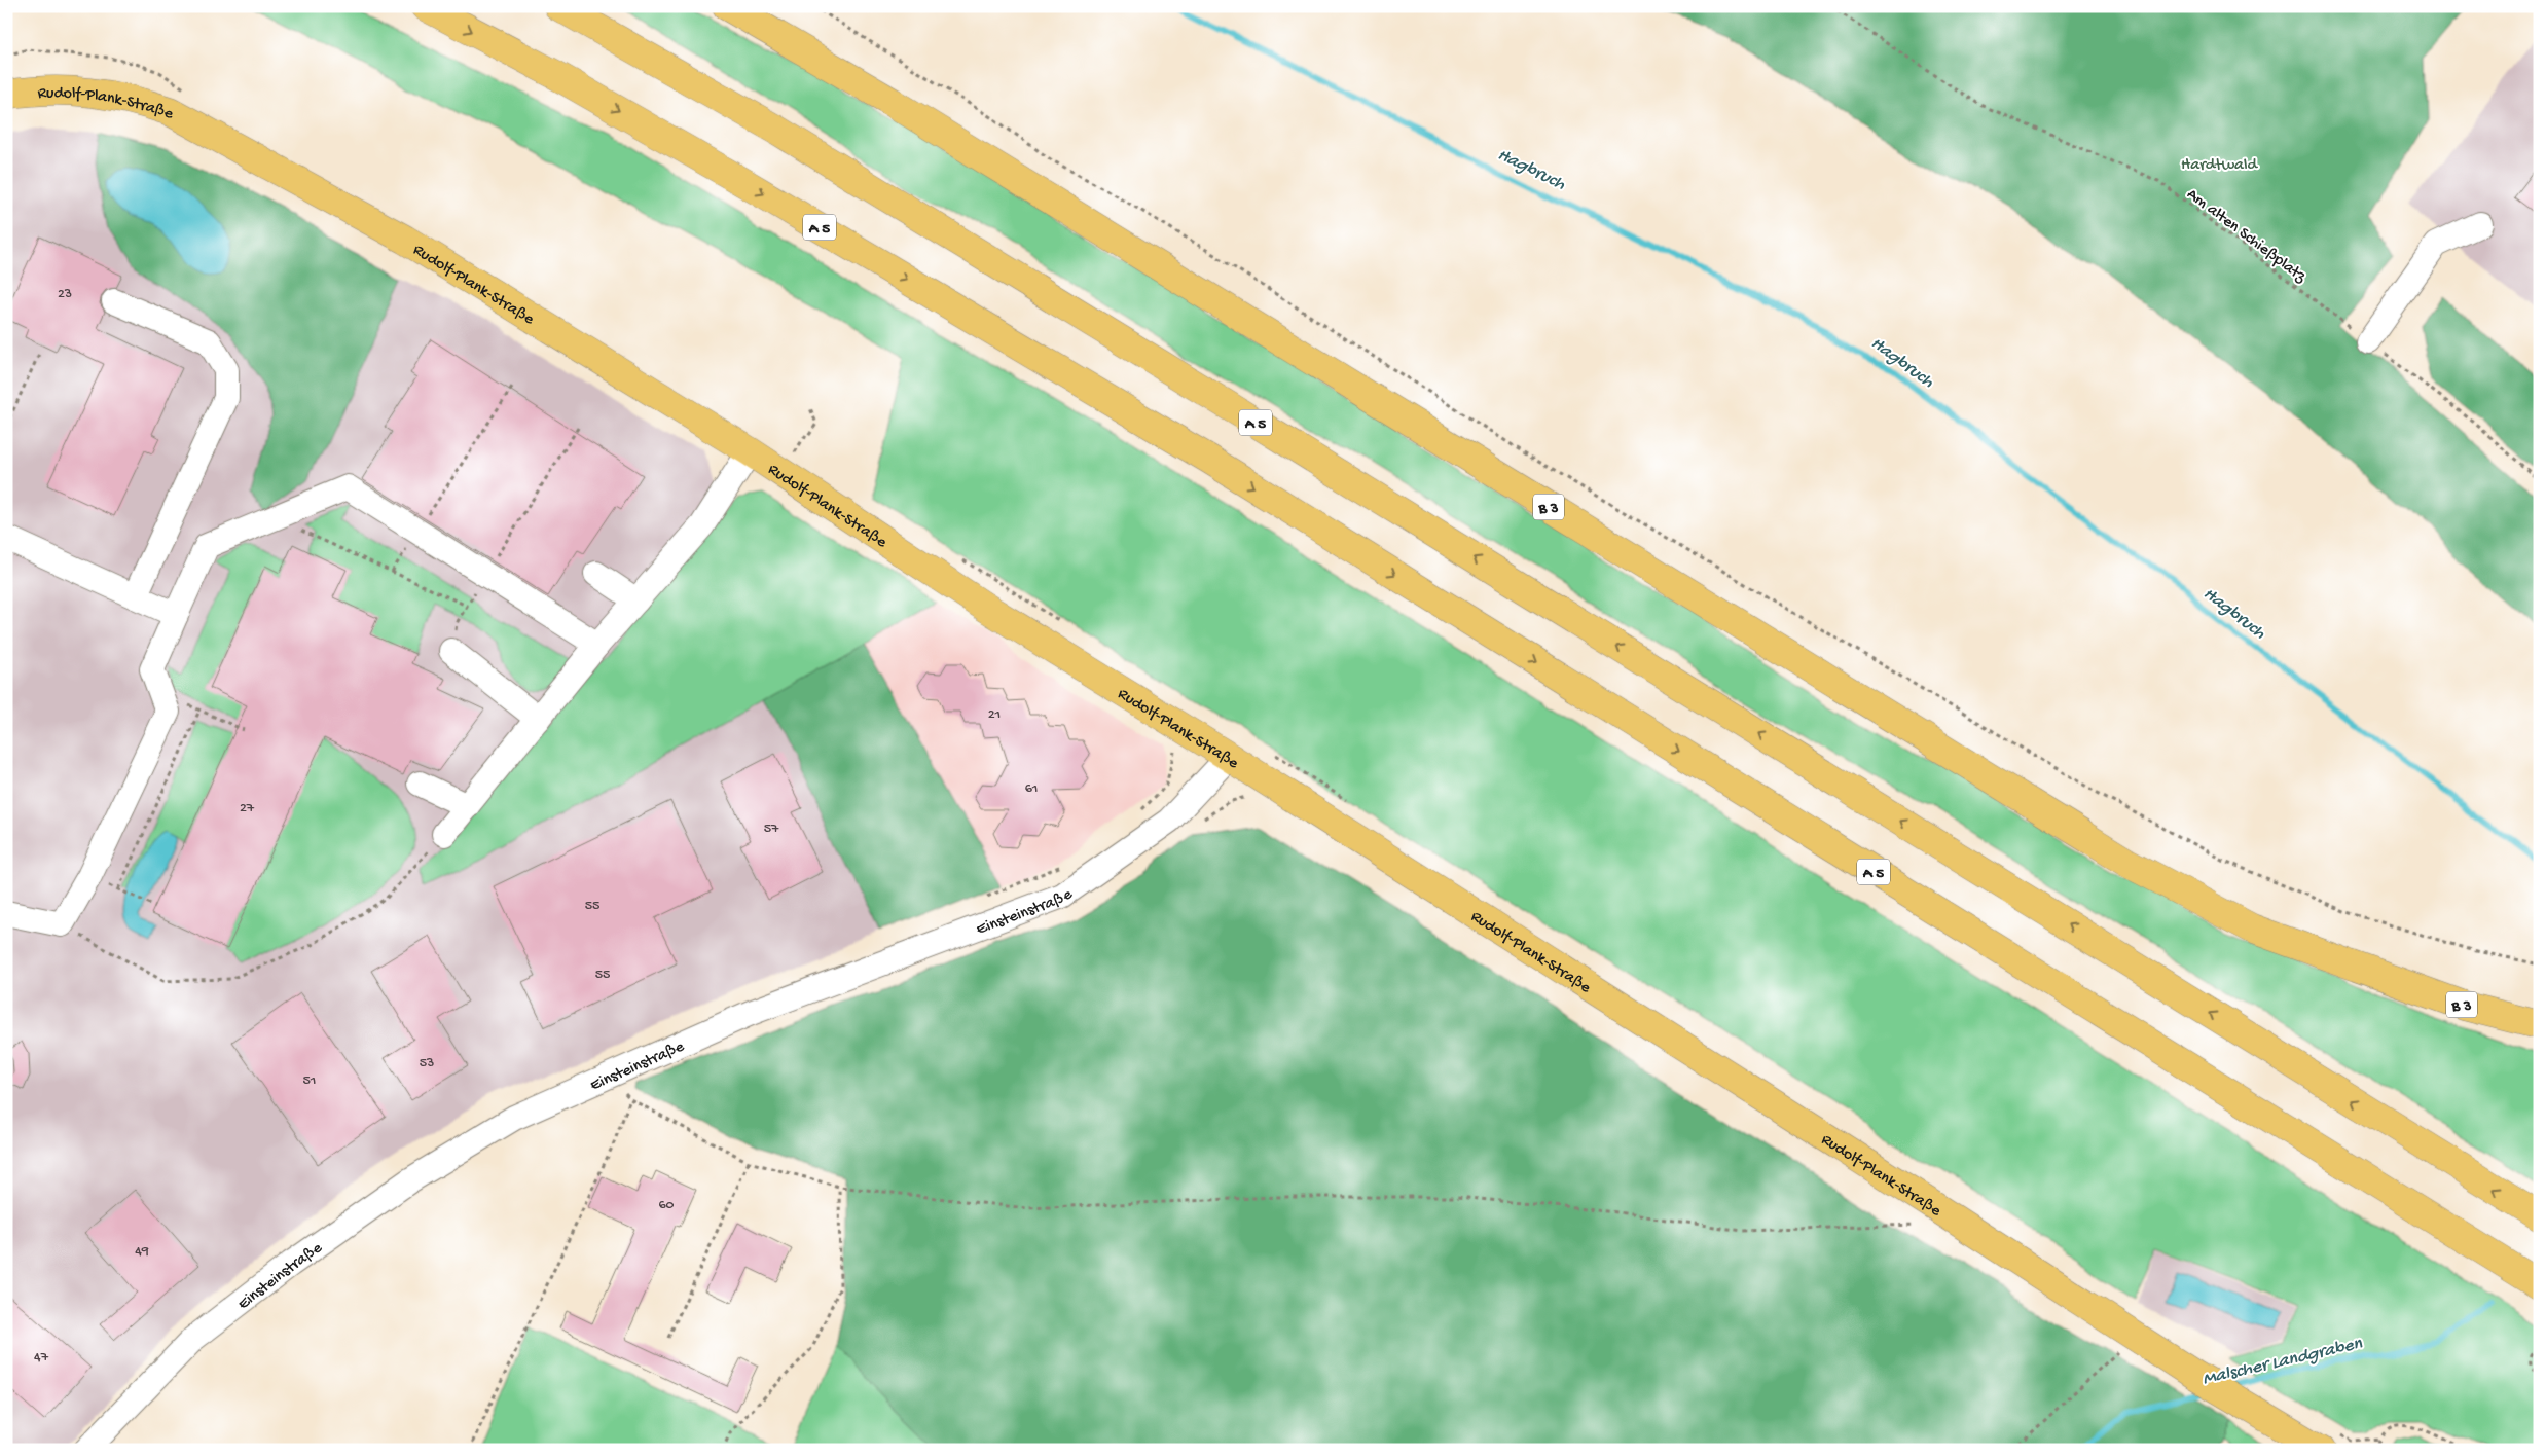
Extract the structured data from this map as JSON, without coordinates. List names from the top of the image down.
{
  "streets": {
    "main road": ["Rudolf-Plank-Straße", "A 5", "B 3"],
    "street": ["Einsteinstraße"],
    "path": ["Am alten Schießplatz"]
  },
  "crossings": [
    ["Rudolf-Plank-Straße", "Einsteinstraße"]
  ],
  "water": ["Hagbruch", "Malscher Landgraben"],
  "parks": ["Hardtwald"],
  "house_numbers": [
    "23",
    "21",
    "61",
    "27",
    "57",
    "55",
    "55",
    "53",
    "51",
    "60",
    "49",
    "47"
  ]
}
